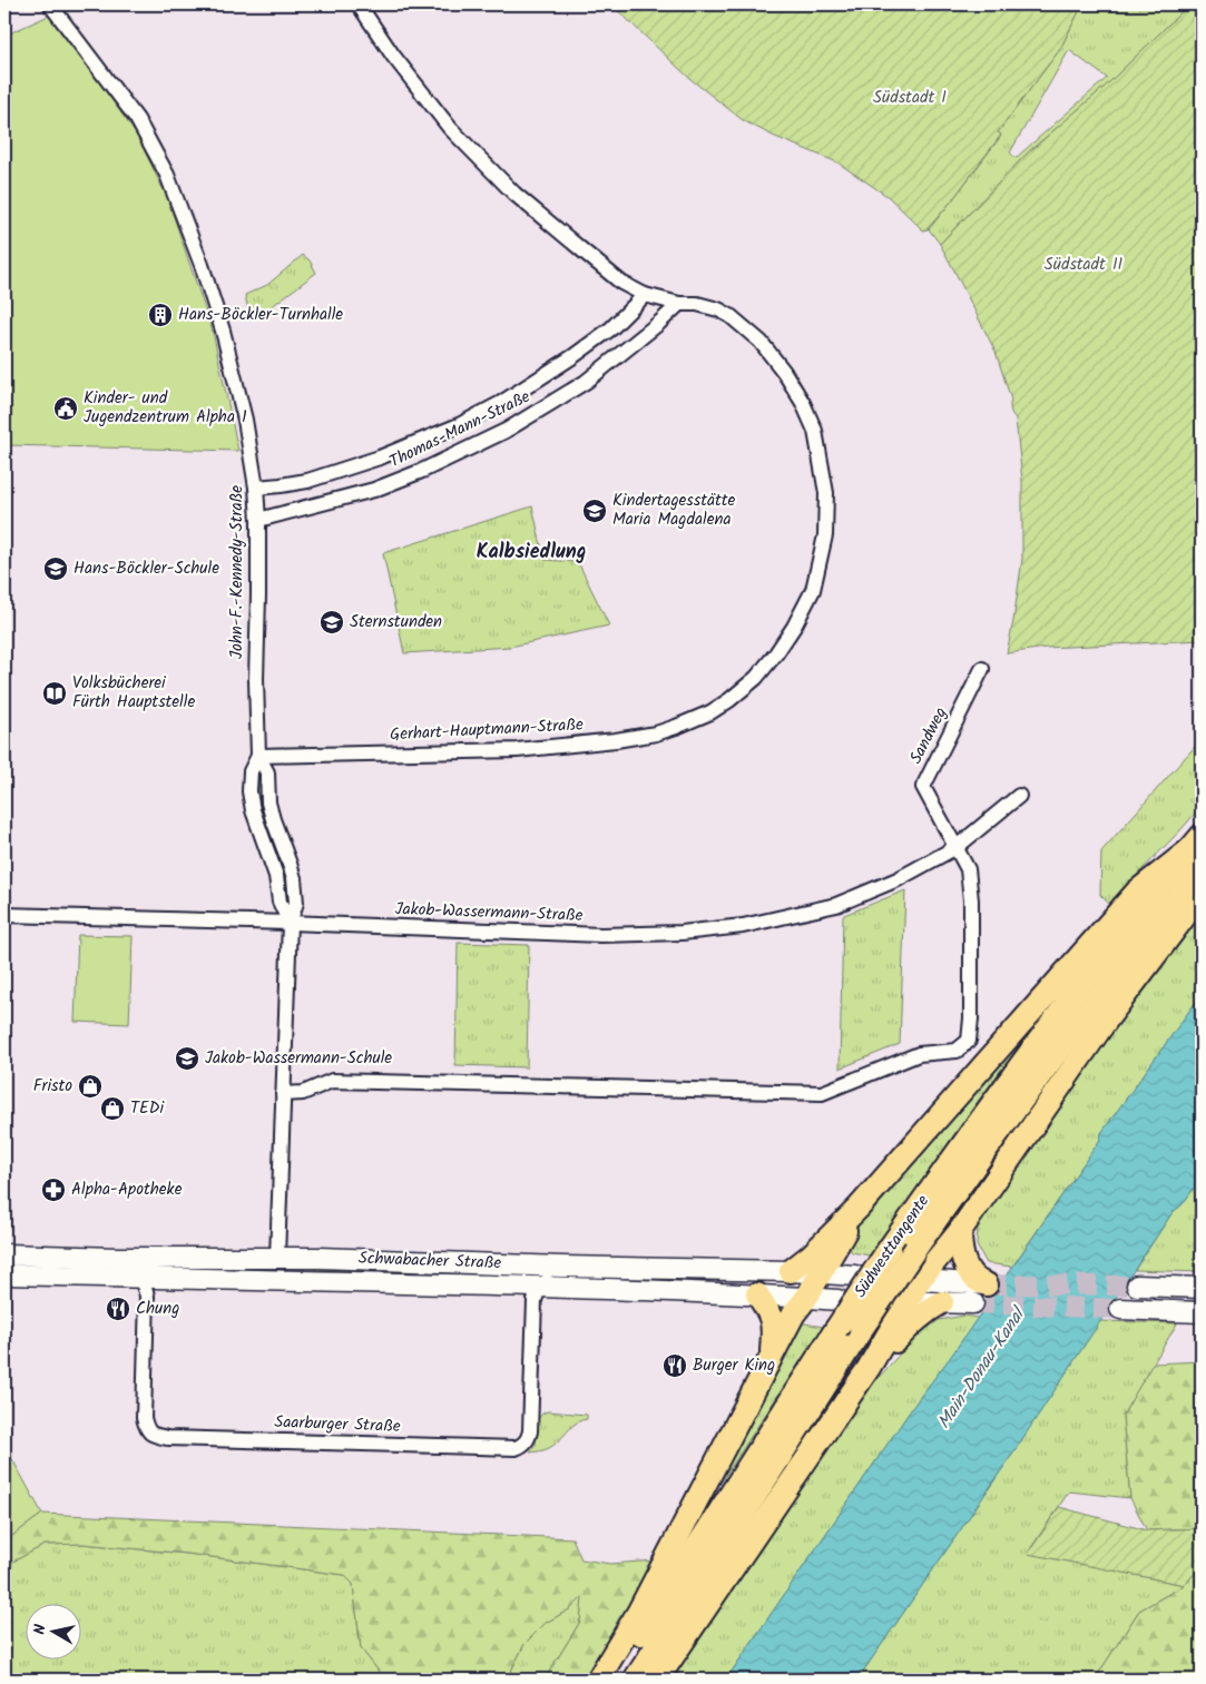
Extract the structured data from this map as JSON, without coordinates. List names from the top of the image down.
{
  "streets": {
    "highway": ["Südwesttangente"],
    "main road": ["Schwabacher Straße"],
    "street": [
      "Thomas-Mann-Straße",
      "John-F.-Kennedy-Straße",
      "Gerhart-Hauptmann-Straße",
      "Sandweg",
      "Jakob-Wassermann-Straße",
      "Saarburger Straße"
    ]
  },
  "crossings": [
    ["Thomas-Mann-Straße", "John-F.-Kennedy-Straße"],
    ["Thomas-Mann-Straße", "Gerhart-Hauptmann-Straße"],
    ["John-F.-Kennedy-Straße", "Gerhart-Hauptmann-Straße"],
    ["John-F.-Kennedy-Straße", "Jakob-Wassermann-Straße"],
    ["John-F.-Kennedy-Straße", "Schwabacher Straße"],
    ["Sandweg", "Jakob-Wassermann-Straße"],
    ["Schwabacher Straße", "Saarburger Straße"]
  ],
  "districts": ["Kalbsiedlung"],
  "water": ["Main-Donau-Kanal"],
  "parks": ["Südstadt I", "Südstadt II"],
  "places": {
    "building": ["Hans-Böckler-Turnhalle"],
    "public building": ["Kinder- und Jugendzentrum Alpha 1"],
    "school or university": [
      "Kindertagesstätte Maria Magdalena",
      "Hans-Böckler-Schule",
      "Sternstunden",
      "Jakob-Wassermann-Schule"
    ],
    "library": ["Volksbücherei Fürth Hauptstelle"],
    "shop": ["Fristo", "TEDi"],
    "pharmacy": ["Alpha-Apotheke"],
    "restaurant": ["Chung", "Burger King"]
  },
  "north": "left"
}
